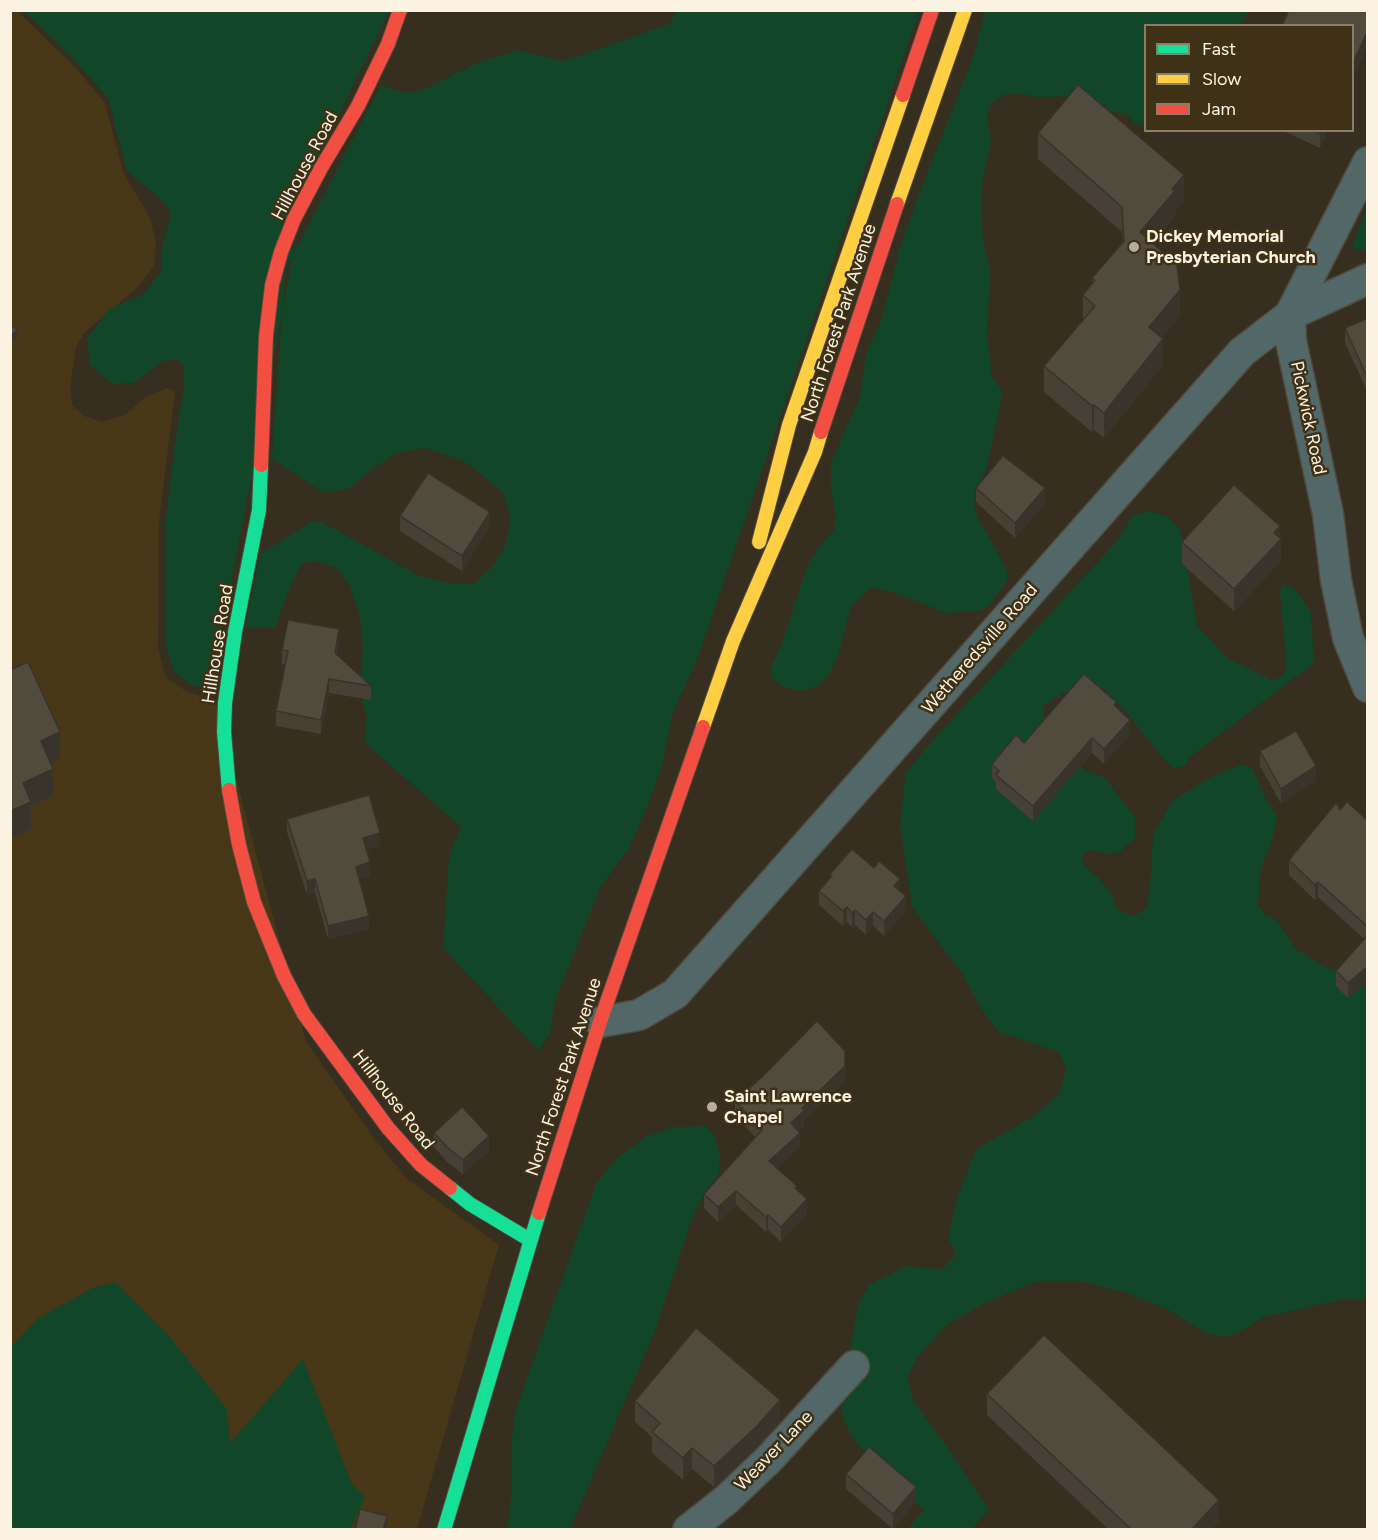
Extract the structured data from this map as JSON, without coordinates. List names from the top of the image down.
{
  "streets": {
    "main road": ["Hillhouse Road", "North Forest Park Avenue"],
    "street": ["Pickwick Road", "Wetheredsville Road", "Weaver Lane"]
  },
  "crossings": [
    ["Hillhouse Road", "North Forest Park Avenue"],
    ["North Forest Park Avenue", "Wetheredsville Road"],
    ["Pickwick Road", "Wetheredsville Road"]
  ],
  "places": ["Dickey Memorial Presbyterian Church", "Saint Lawrence Chapel"],
  "legend": ["Fast", "Slow", "Jam"]
}
